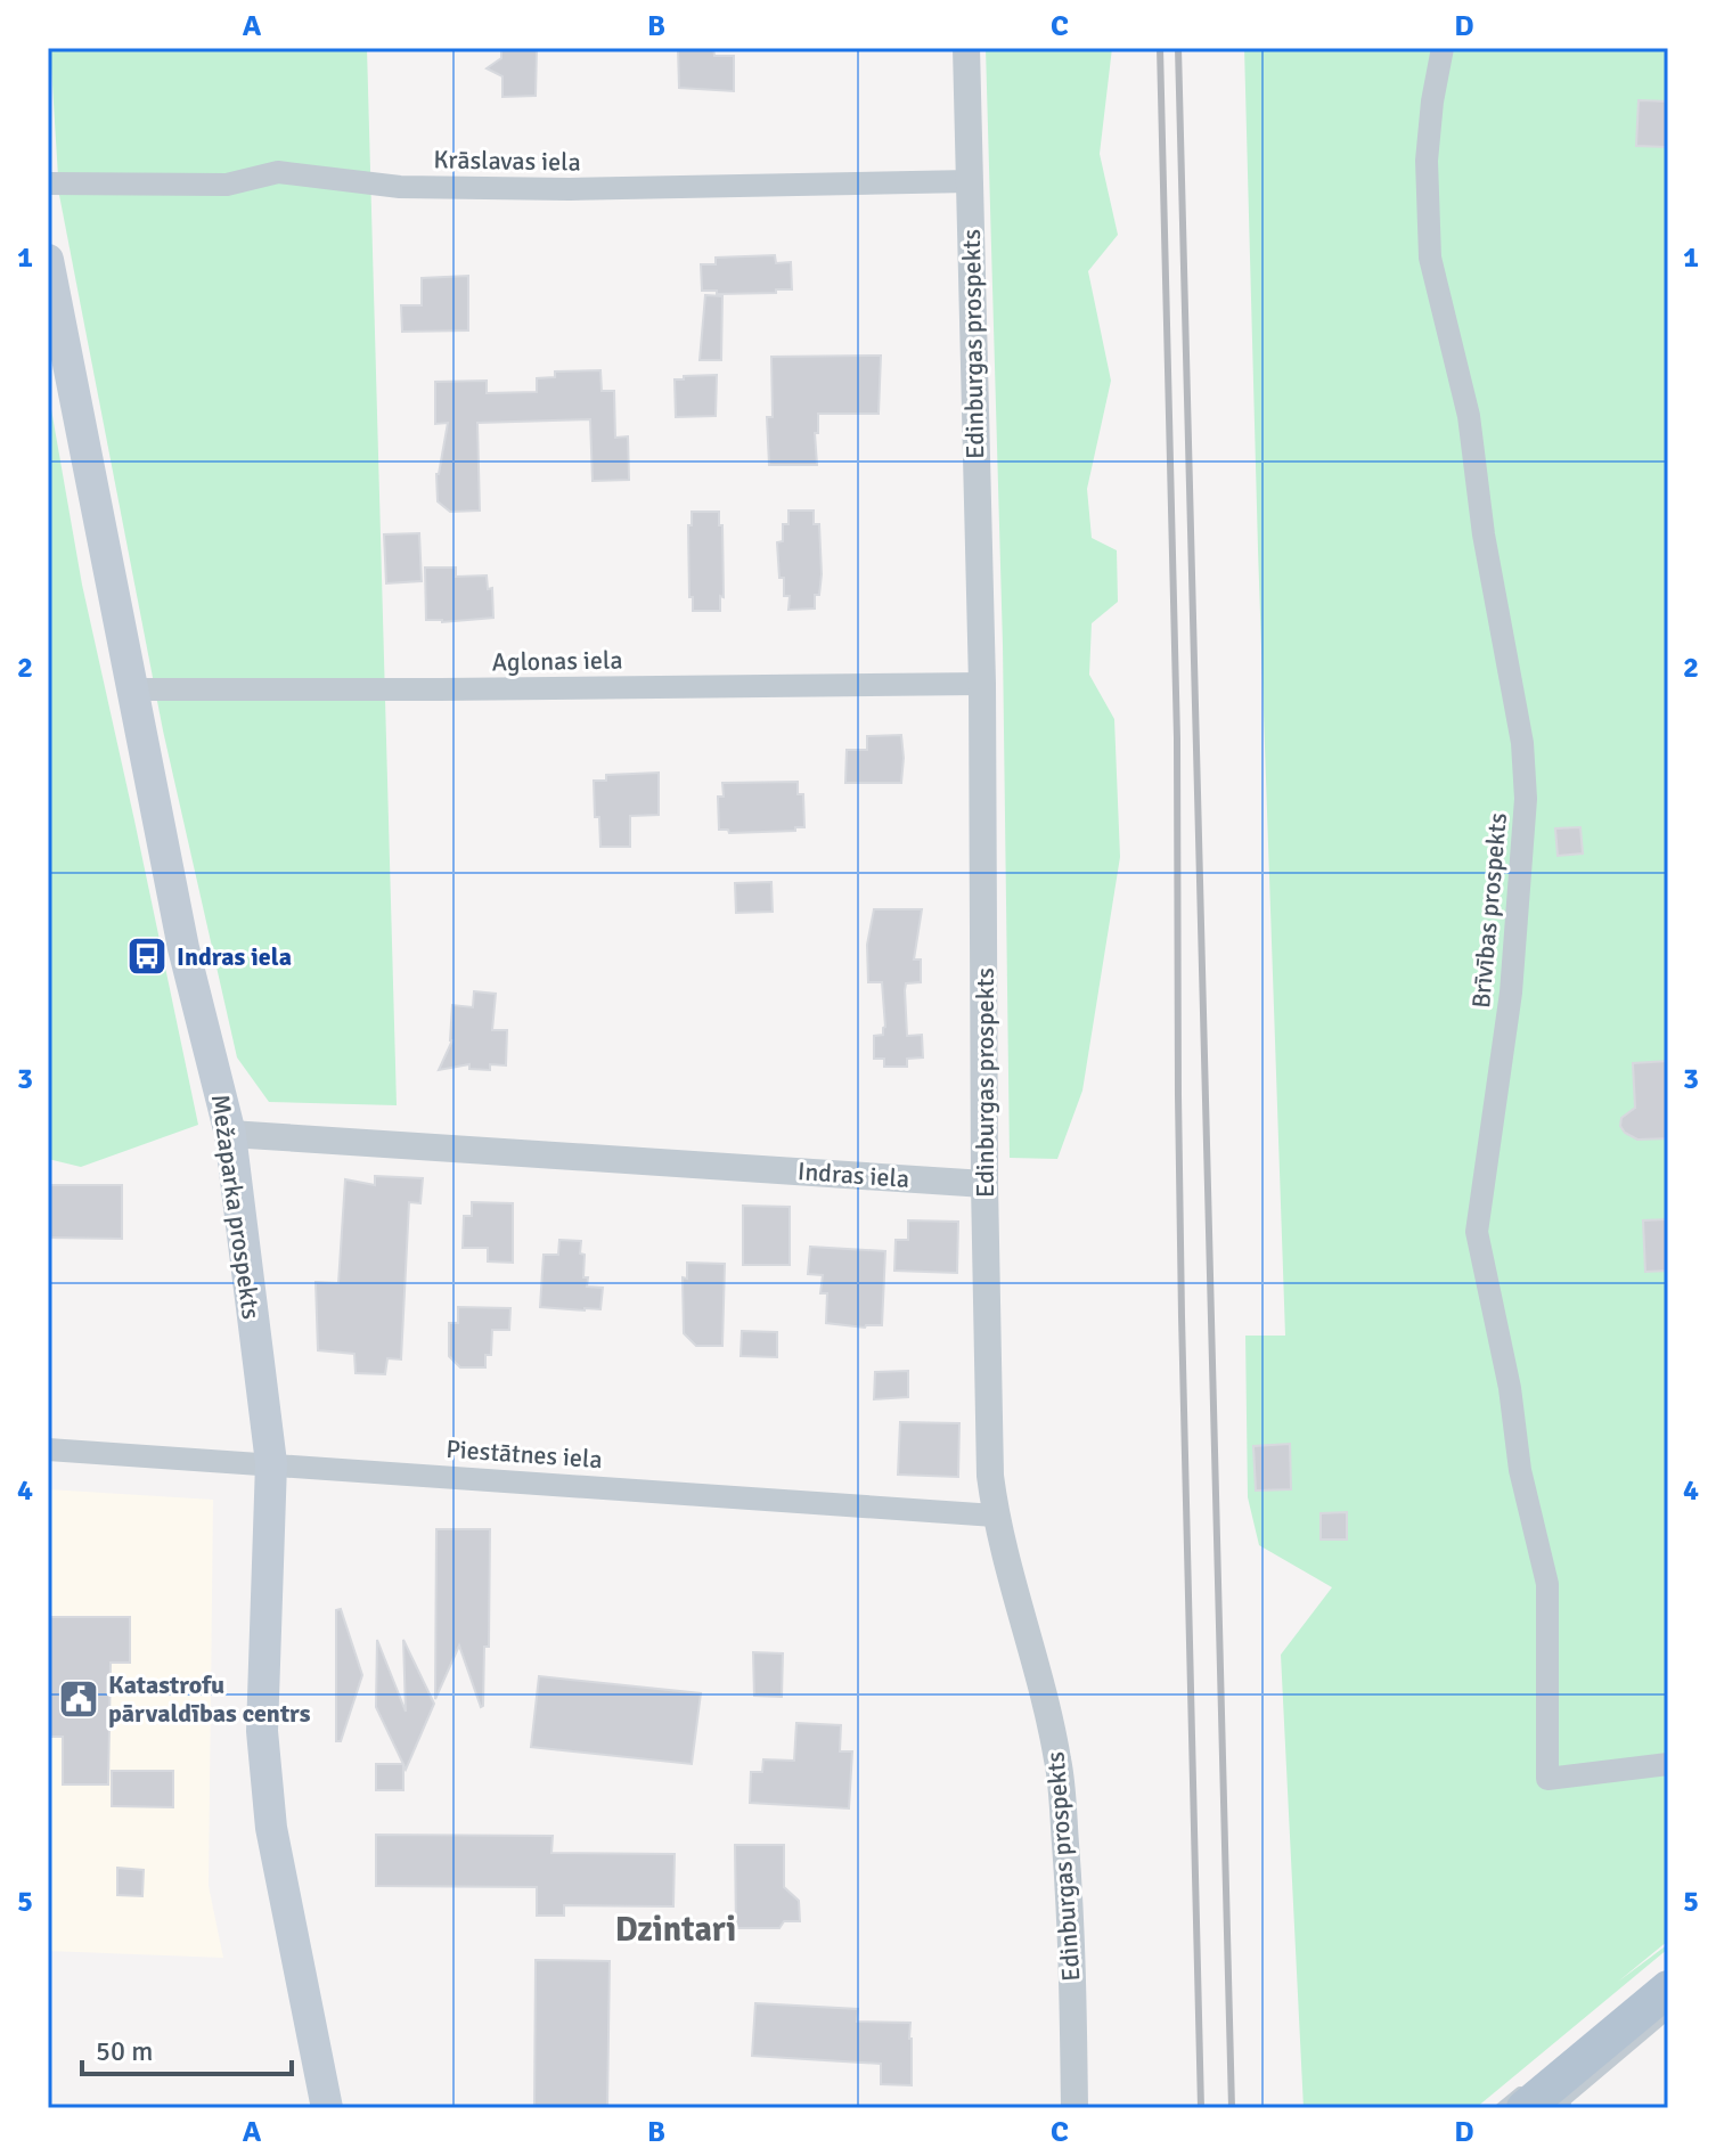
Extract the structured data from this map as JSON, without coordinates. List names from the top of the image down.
{
  "streets": {
    "main road": ["Mežaparka prospekts"],
    "street": [
      "Krāslavas iela",
      "Edinburgas prospekts",
      "Aglonas iela",
      "Brīvības prospekts",
      "Indras iela",
      "Piestātnes iela"
    ]
  },
  "crossings": [
    ["Krāslavas iela", "Edinburgas prospekts"],
    ["Edinburgas prospekts", "Aglonas iela"],
    ["Edinburgas prospekts", "Indras iela"],
    ["Edinburgas prospekts", "Piestātnes iela"],
    ["Aglonas iela", "Mežaparka prospekts"],
    ["Indras iela", "Mežaparka prospekts"],
    ["Mežaparka prospekts", "Piestātnes iela"]
  ],
  "districts": ["Dzintari"],
  "places": {
    "bus stop": ["Indras iela"],
    "public building": ["Katastrofu pārvaldības centrs"]
  },
  "scale_bar": "50 m",
  "grid": {
    "columns": [
      "A",
      "B",
      "C",
      "D"
    ],
    "rows": [
      "1",
      "2",
      "3",
      "4",
      "5"
    ]
  }
}
